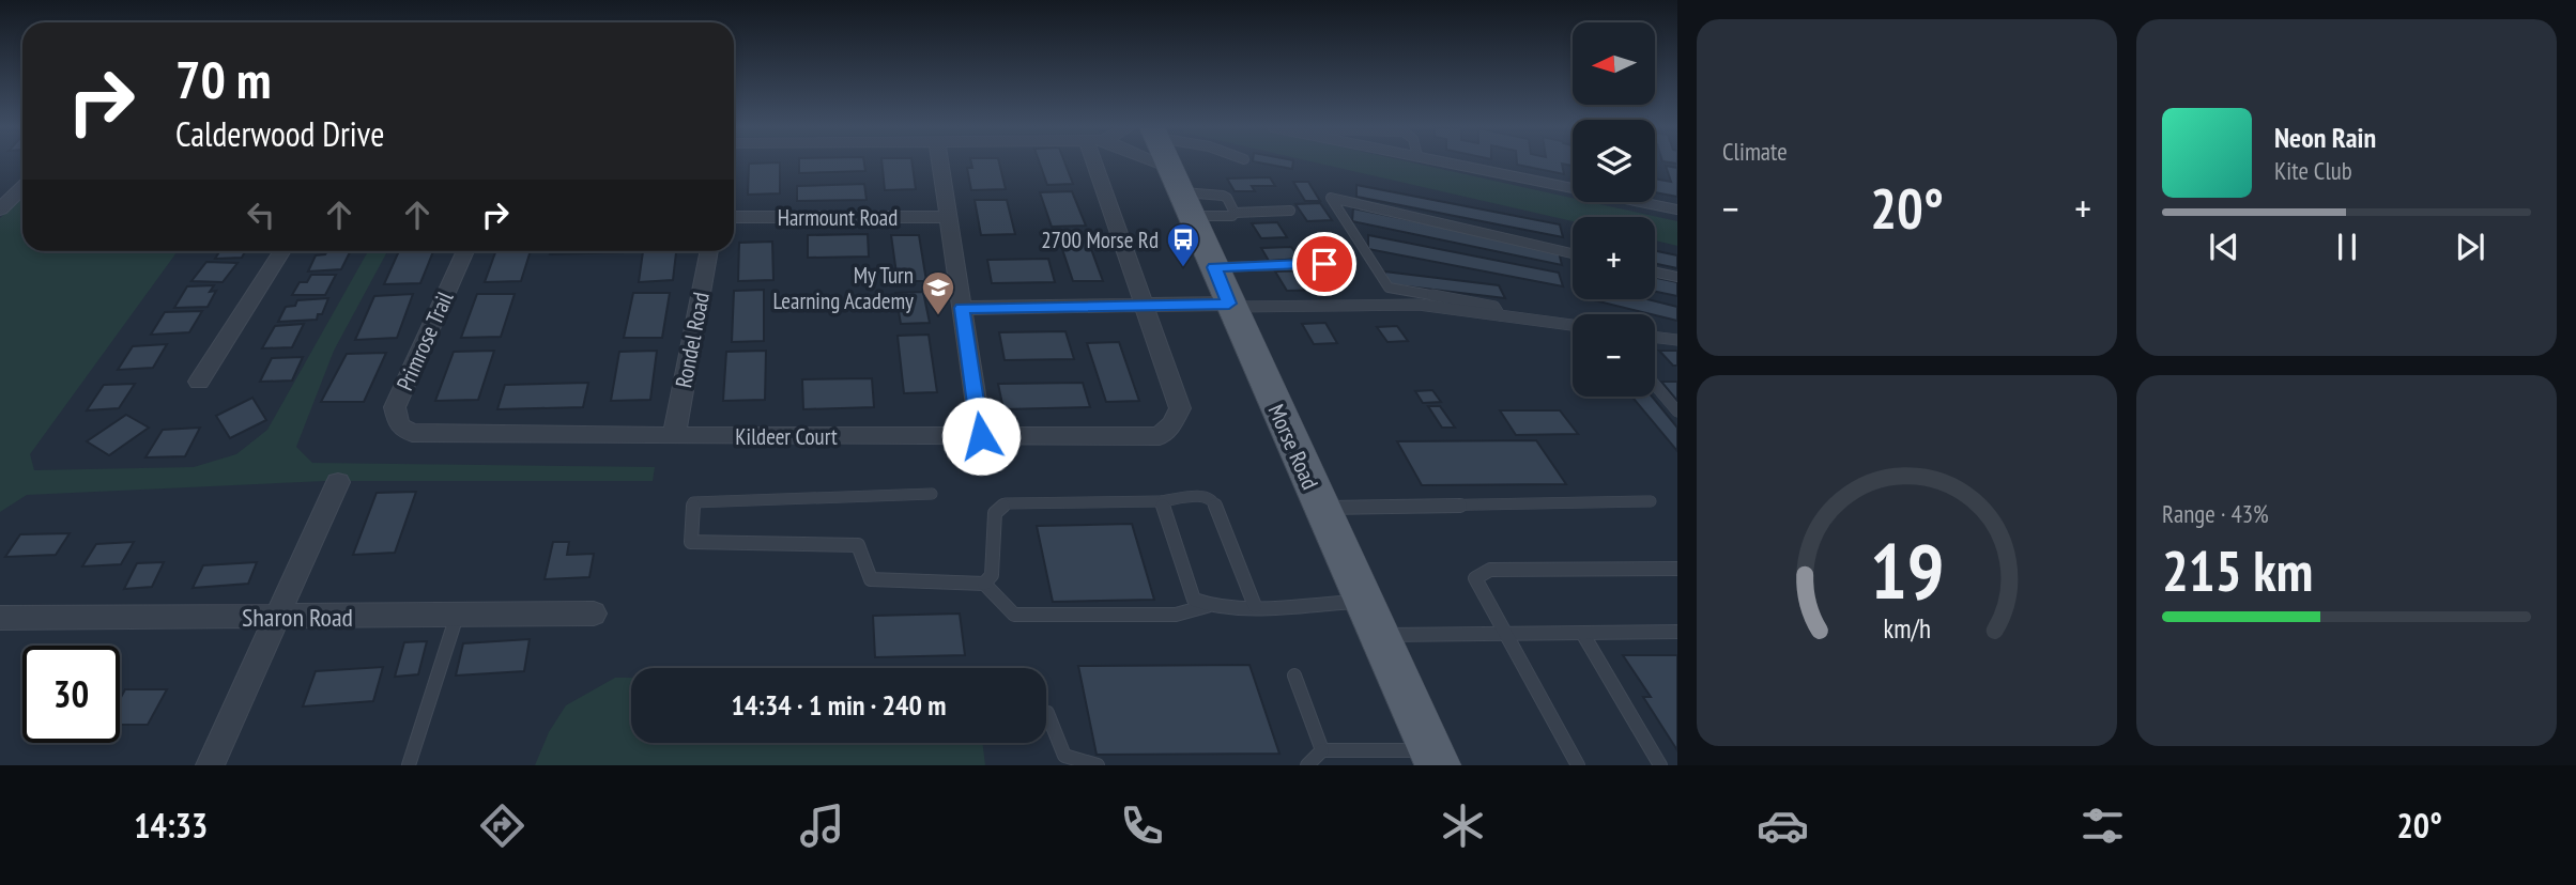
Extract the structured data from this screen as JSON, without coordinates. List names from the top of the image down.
{
  "streets": {
    "main road": ["Morse Road"],
    "street": [
      "Harmount Road",
      "Rondel Road",
      "Primrose Trail",
      "Kildeer Court",
      "Sharon Road"
    ]
  },
  "crossings": [
    ["Rondel Road", "Kildeer Court"],
    ["Primrose Trail", "Kildeer Court"]
  ],
  "places": {
    "bus stop": ["2700 Morse Rd"],
    "school or university": ["My Turn Learning Academy"]
  },
  "north": "left",
  "page": {
    "tile": [
      "Climate",
      ["Range · 43%", "215 km"]
    ],
    "map_buttons": ["+", "−"],
    "turn": ["70 m", "Calderwood Drive"],
    "song": ["Neon Rain", "Kite Club"],
    "heat": ["−", "20°", "+"],
    "limit": "30",
    "trip": "14:34 · 1 min · 240 m",
    "tabs": ["14:33", "20°"],
    "gauge": ["19", "km/h"]
  }
}
